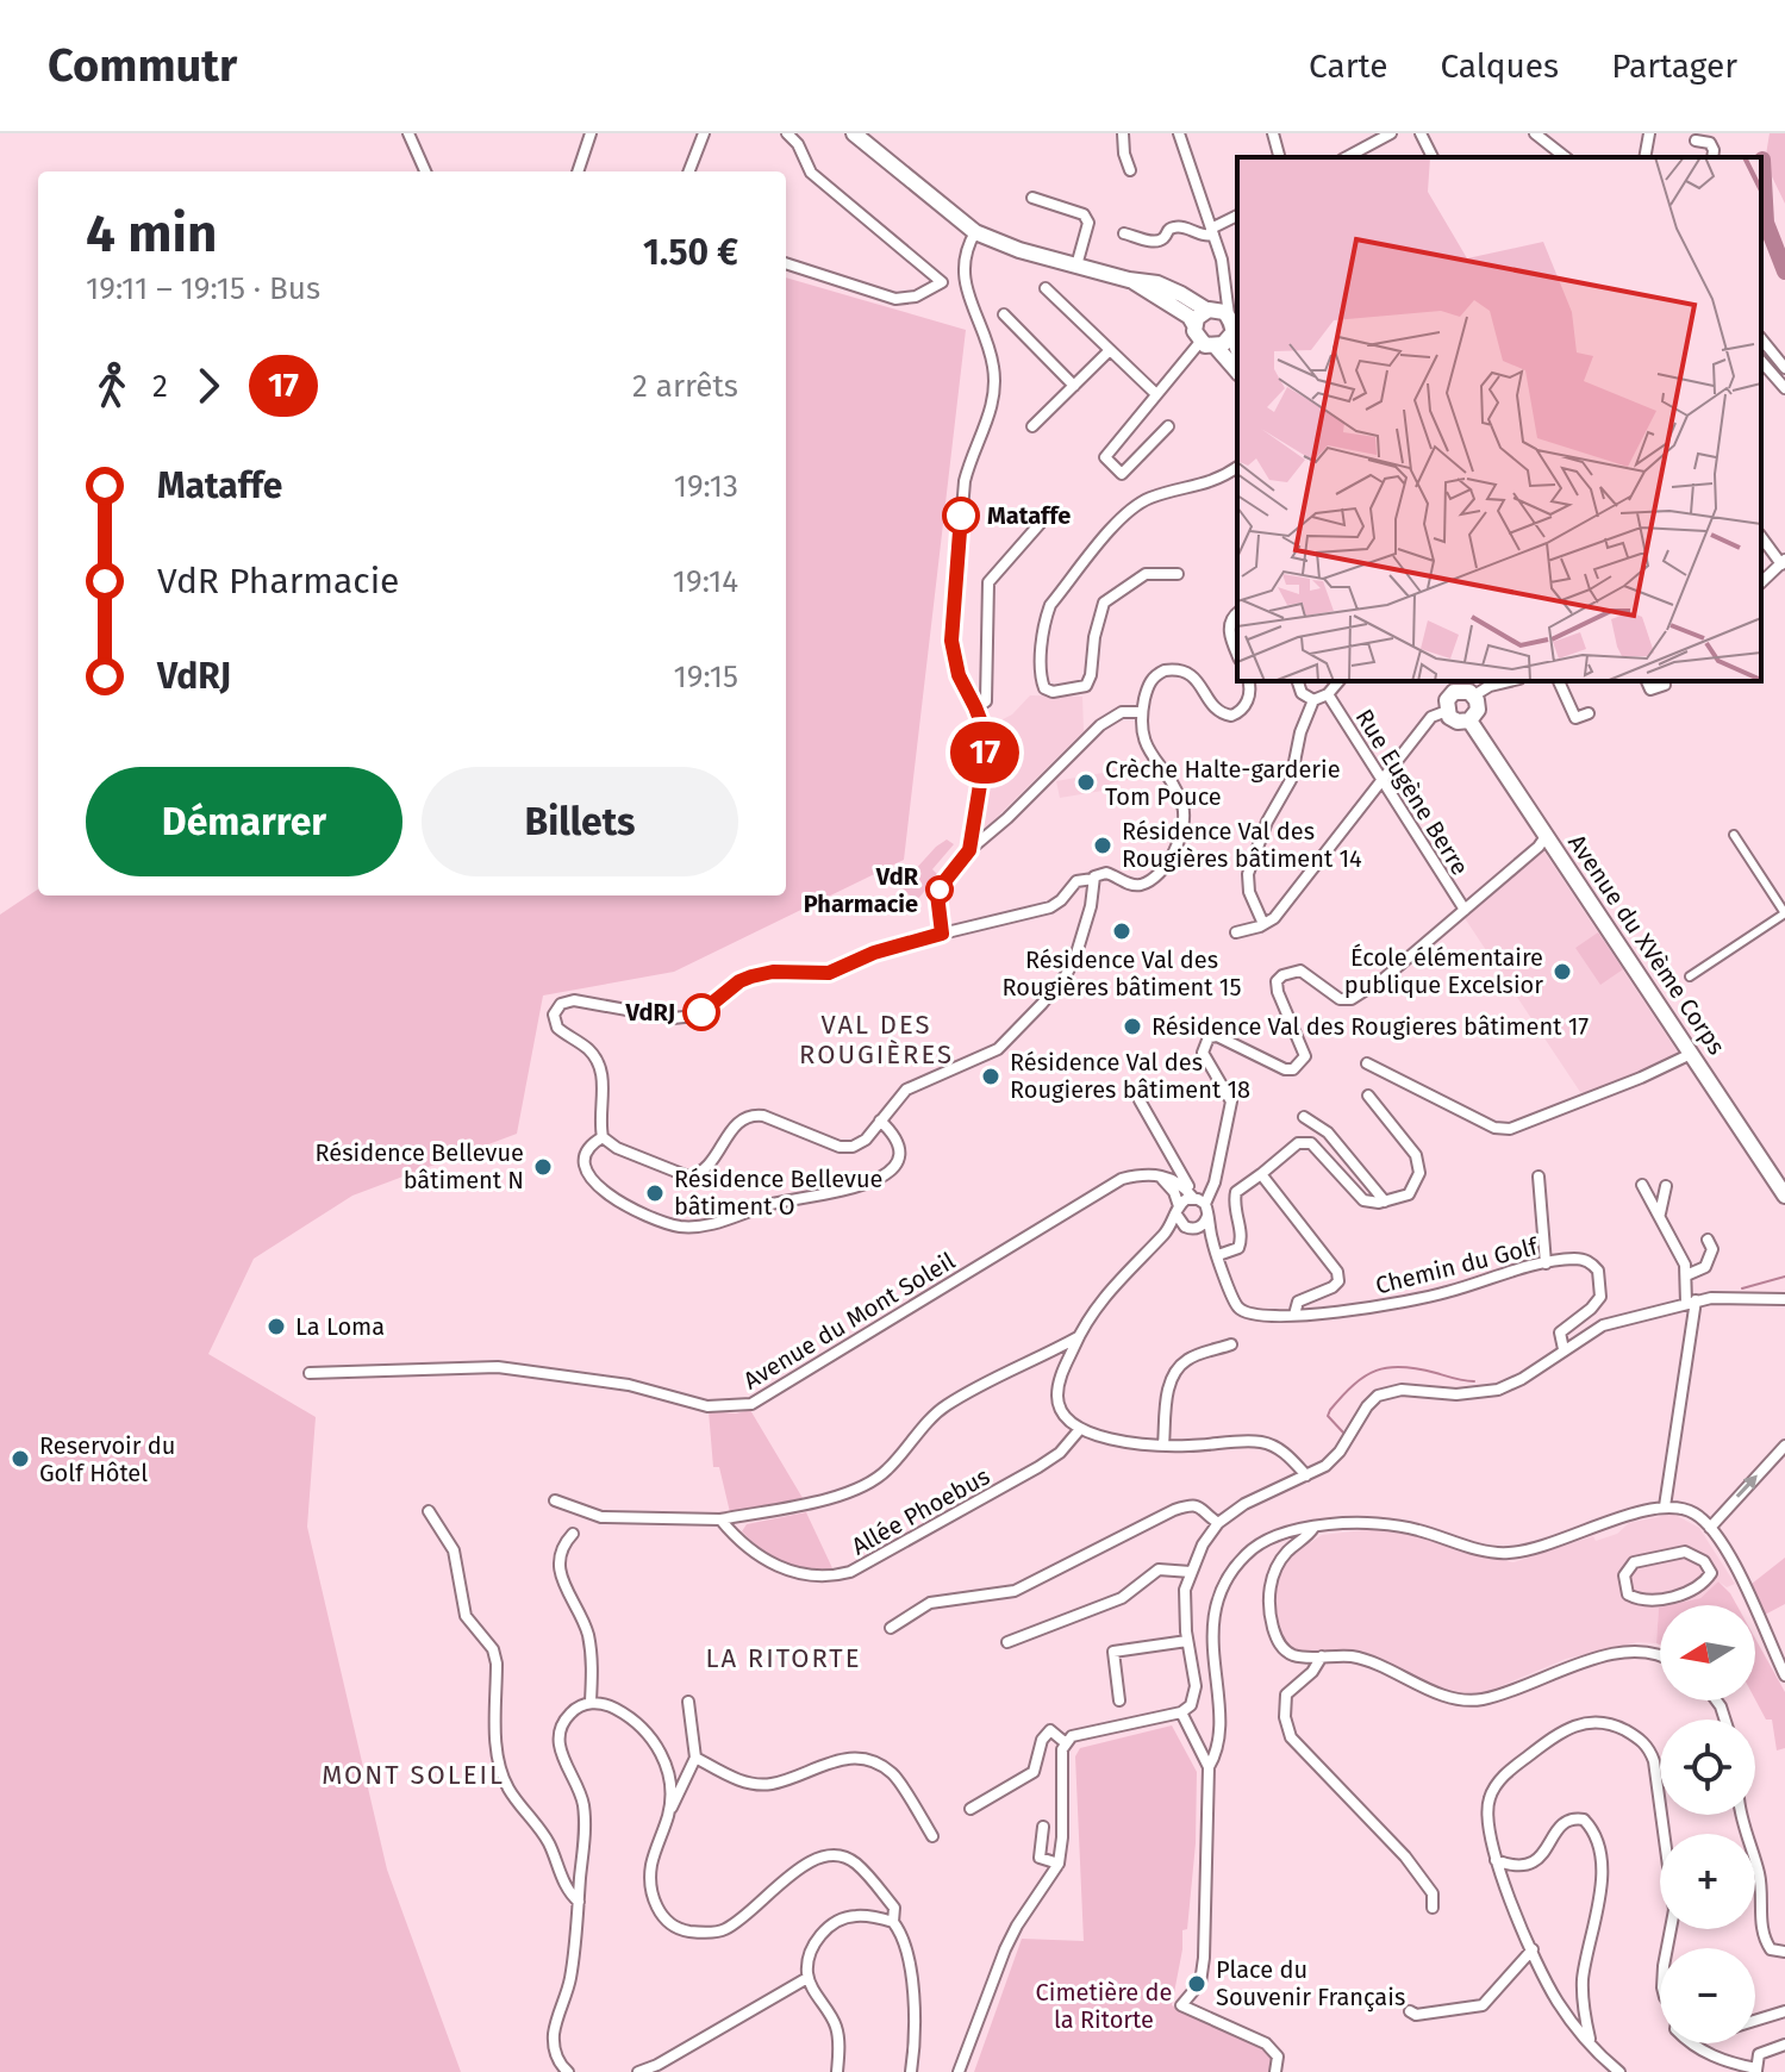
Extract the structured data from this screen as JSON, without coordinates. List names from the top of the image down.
{
  "streets": {
    "main road": ["Avenue du XVème Corps"],
    "street": [
      "Rue Eugène Berre",
      "Chemin du Golf",
      "Avenue du Mont Soleil",
      "Allée Phoebus"
    ]
  },
  "districts": ["VAL DES ROUGIÈRES", "LA RITORTE", "MONT SOLEIL"],
  "parks": ["Cimetière de la Ritorte"],
  "places": [
    "Mataffe",
    "Crèche Halte-garderie Tom Pouce",
    "Résidence Val des Rougières bâtiment 14",
    "VdR Pharmacie",
    "Résidence Val des Rougières bâtiment 15",
    "École élémentaire publique Excelsior",
    "VdRJ",
    "Résidence Val des Rougieres bâtiment 17",
    "Résidence Val des Rougieres bâtiment 18",
    "Résidence Bellevue bâtiment N",
    "Résidence Bellevue bâtiment O",
    "La Loma",
    "Reservoir du Golf Hôtel",
    "Place du Souvenir Français"
  ],
  "lines": ["bus line 17"],
  "north": "left",
  "page": {
    "header": "Commutr",
    "nav": ["Carte", "Calques", "Partager"],
    "on_map": "17",
    "heading": ["4 min", "19:11 – 19:15 · Bus", "1.50 €"],
    "legs": ["2", "17", "2 arrêts"],
    "list": [
      {
        "name": "Mataffe",
        "value": "19:13"
      },
      {
        "name": "VdR Pharmacie",
        "value": "19:14"
      },
      {
        "name": "VdRJ",
        "value": "19:15"
      }
    ],
    "buttons": ["Démarrer", "Billets"],
    "map_buttons": ["+", "−"]
  }
}
